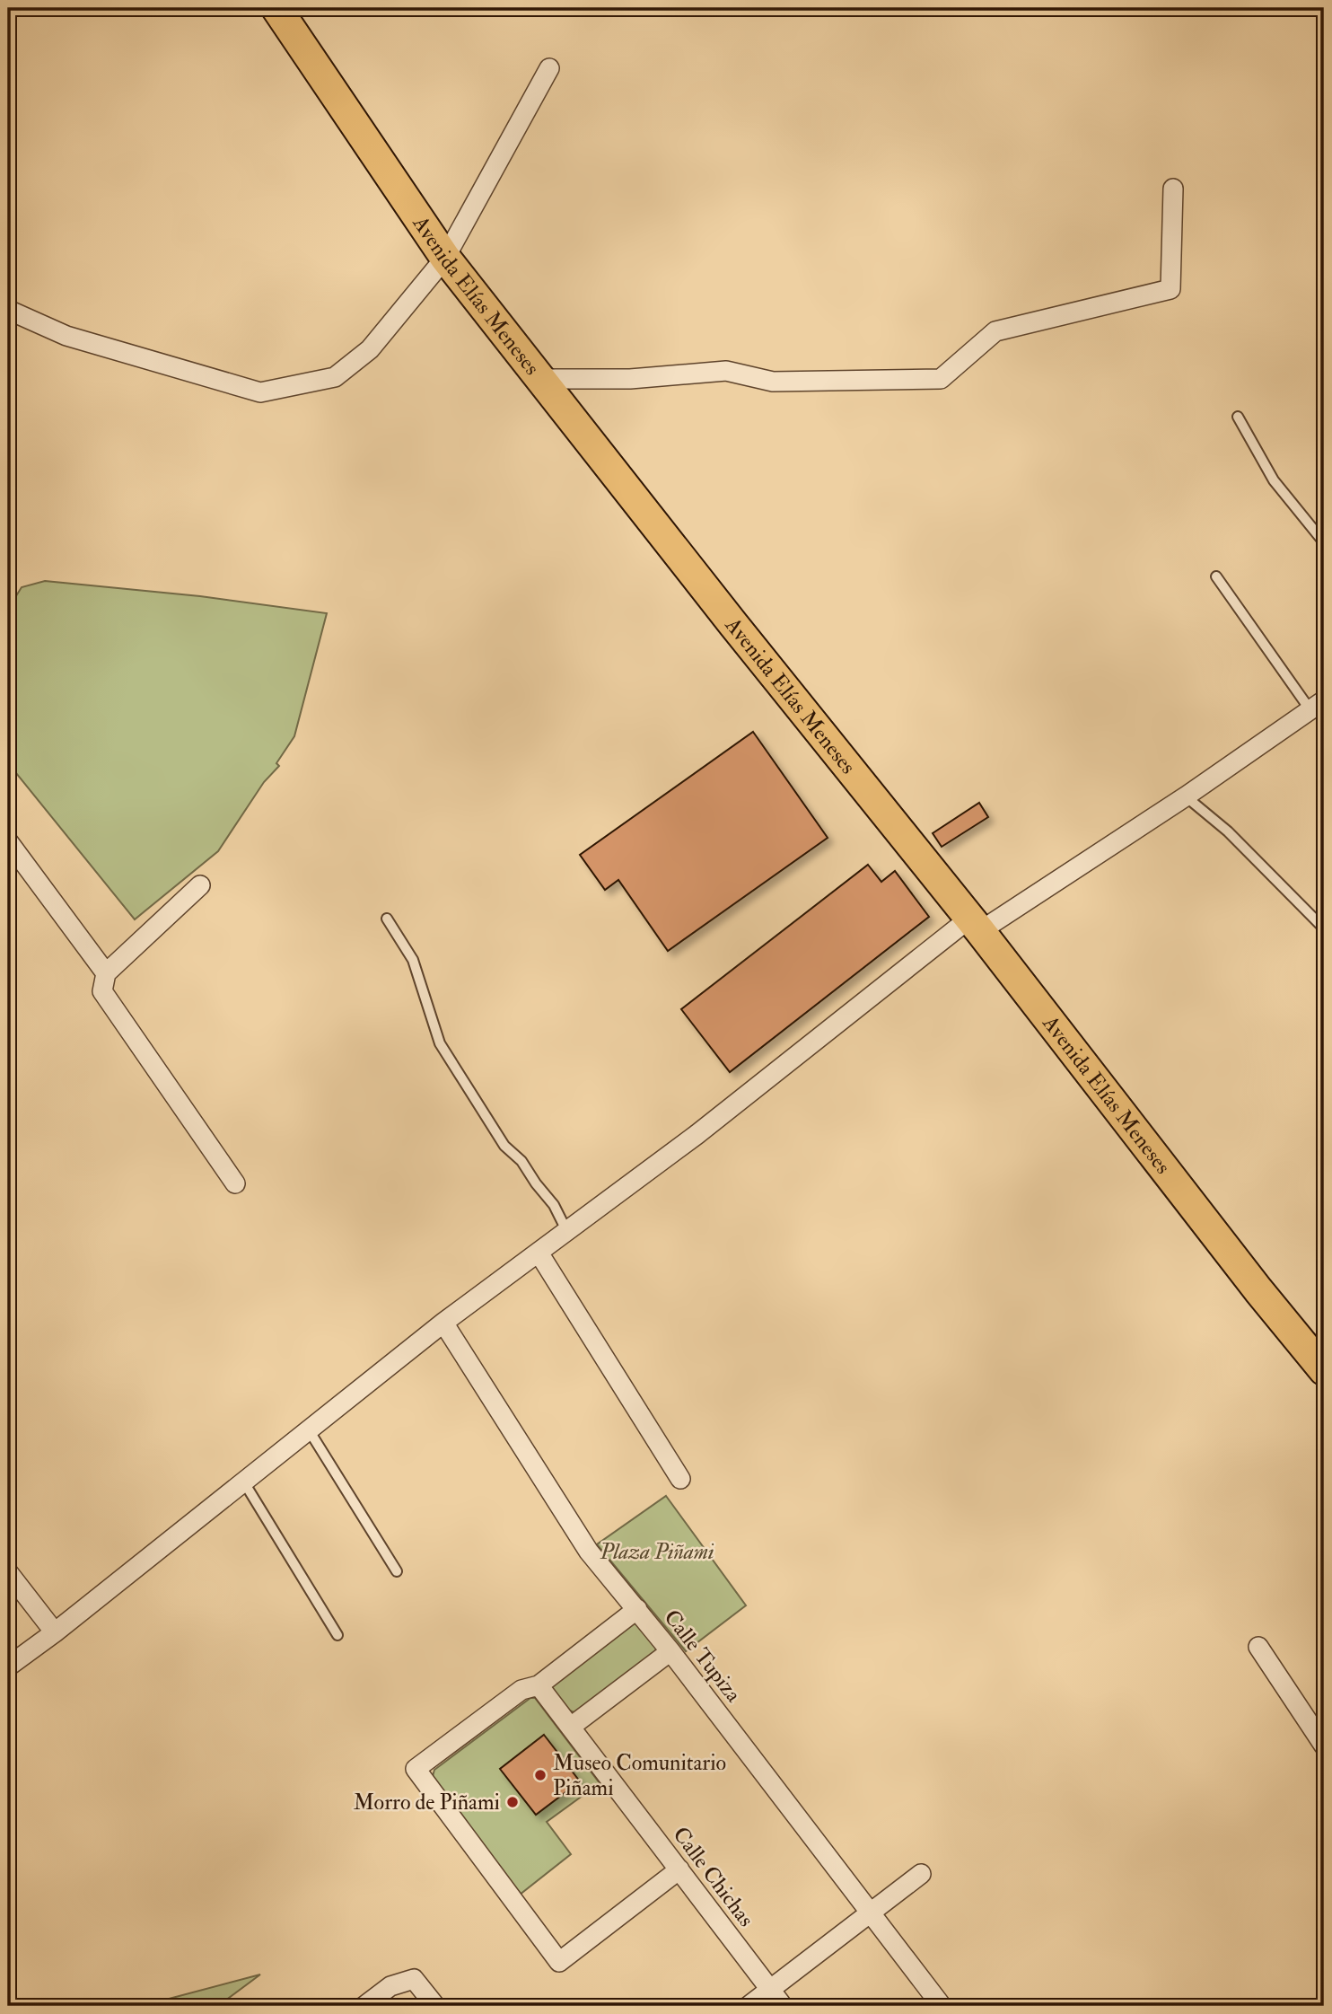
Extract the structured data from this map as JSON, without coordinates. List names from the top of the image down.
{
  "streets": {
    "main road": ["Avenida Elías Meneses"],
    "street": ["Calle Tupiza", "Calle Chichas"]
  },
  "parks": ["Plaza Piñami"],
  "places": ["Museo Comunitario Piñami", "Morro de Piñami"]
}
